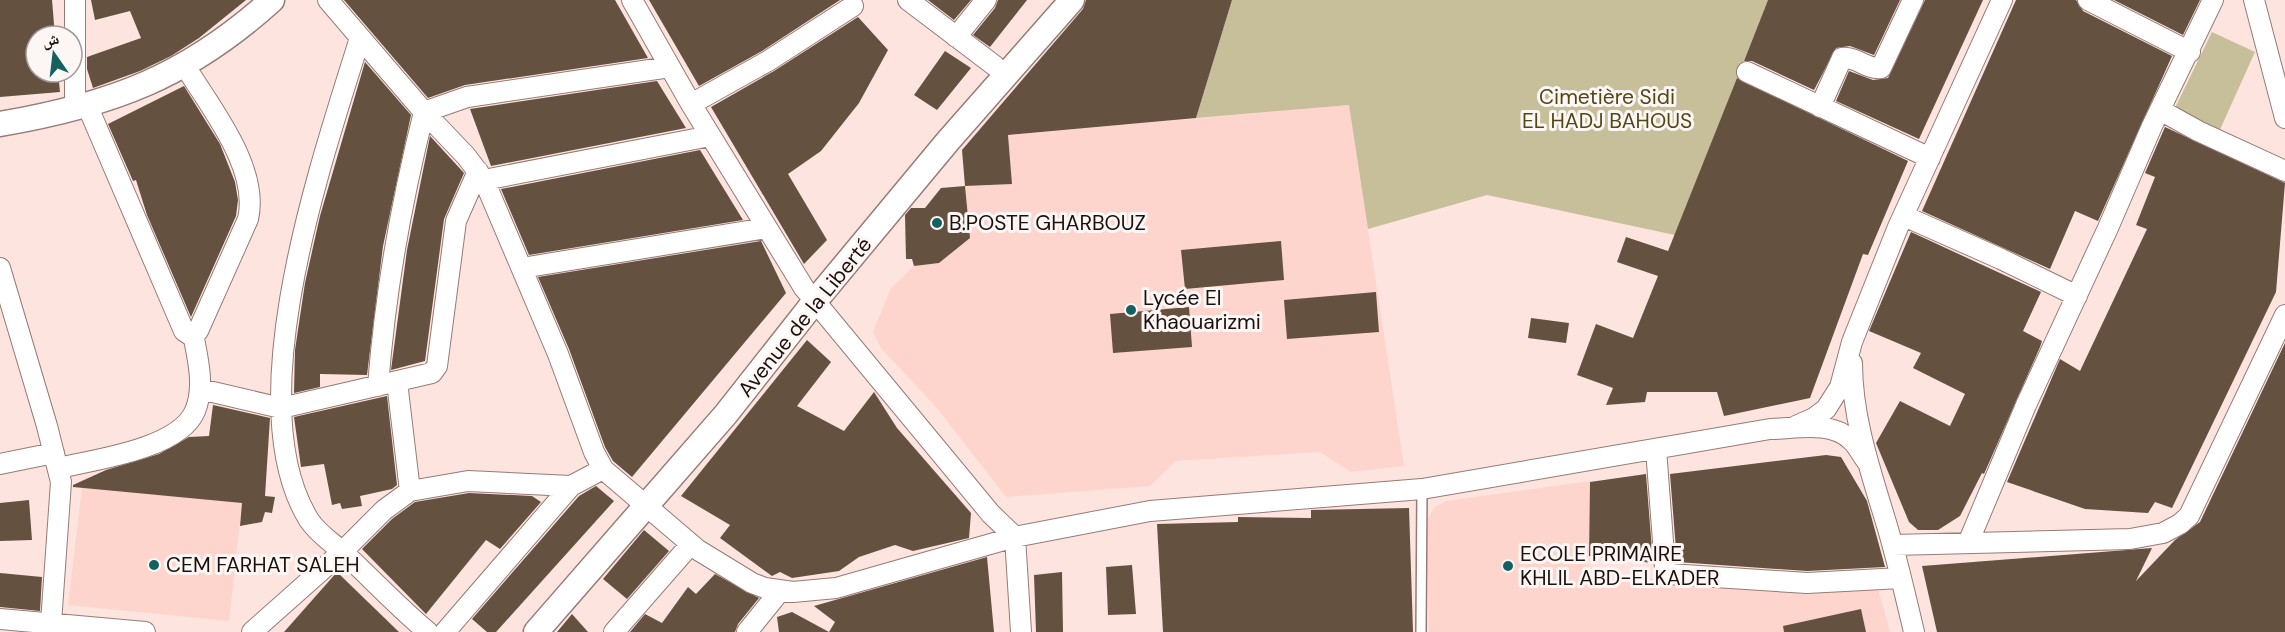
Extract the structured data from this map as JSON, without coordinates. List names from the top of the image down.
{
  "streets": {
    "street": ["Avenue de la Liberté"]
  },
  "parks": ["Cimetière Sidi EL HADJ BAHOUS"],
  "places": [
    "B.POSTE GHARBOUZ",
    "Lycée El Khaouarizmi",
    "CEM FARHAT SALEH",
    "ECOLE PRIMAIRE KHLIL ABD-ELKADER"
  ],
  "north": "top"
}
